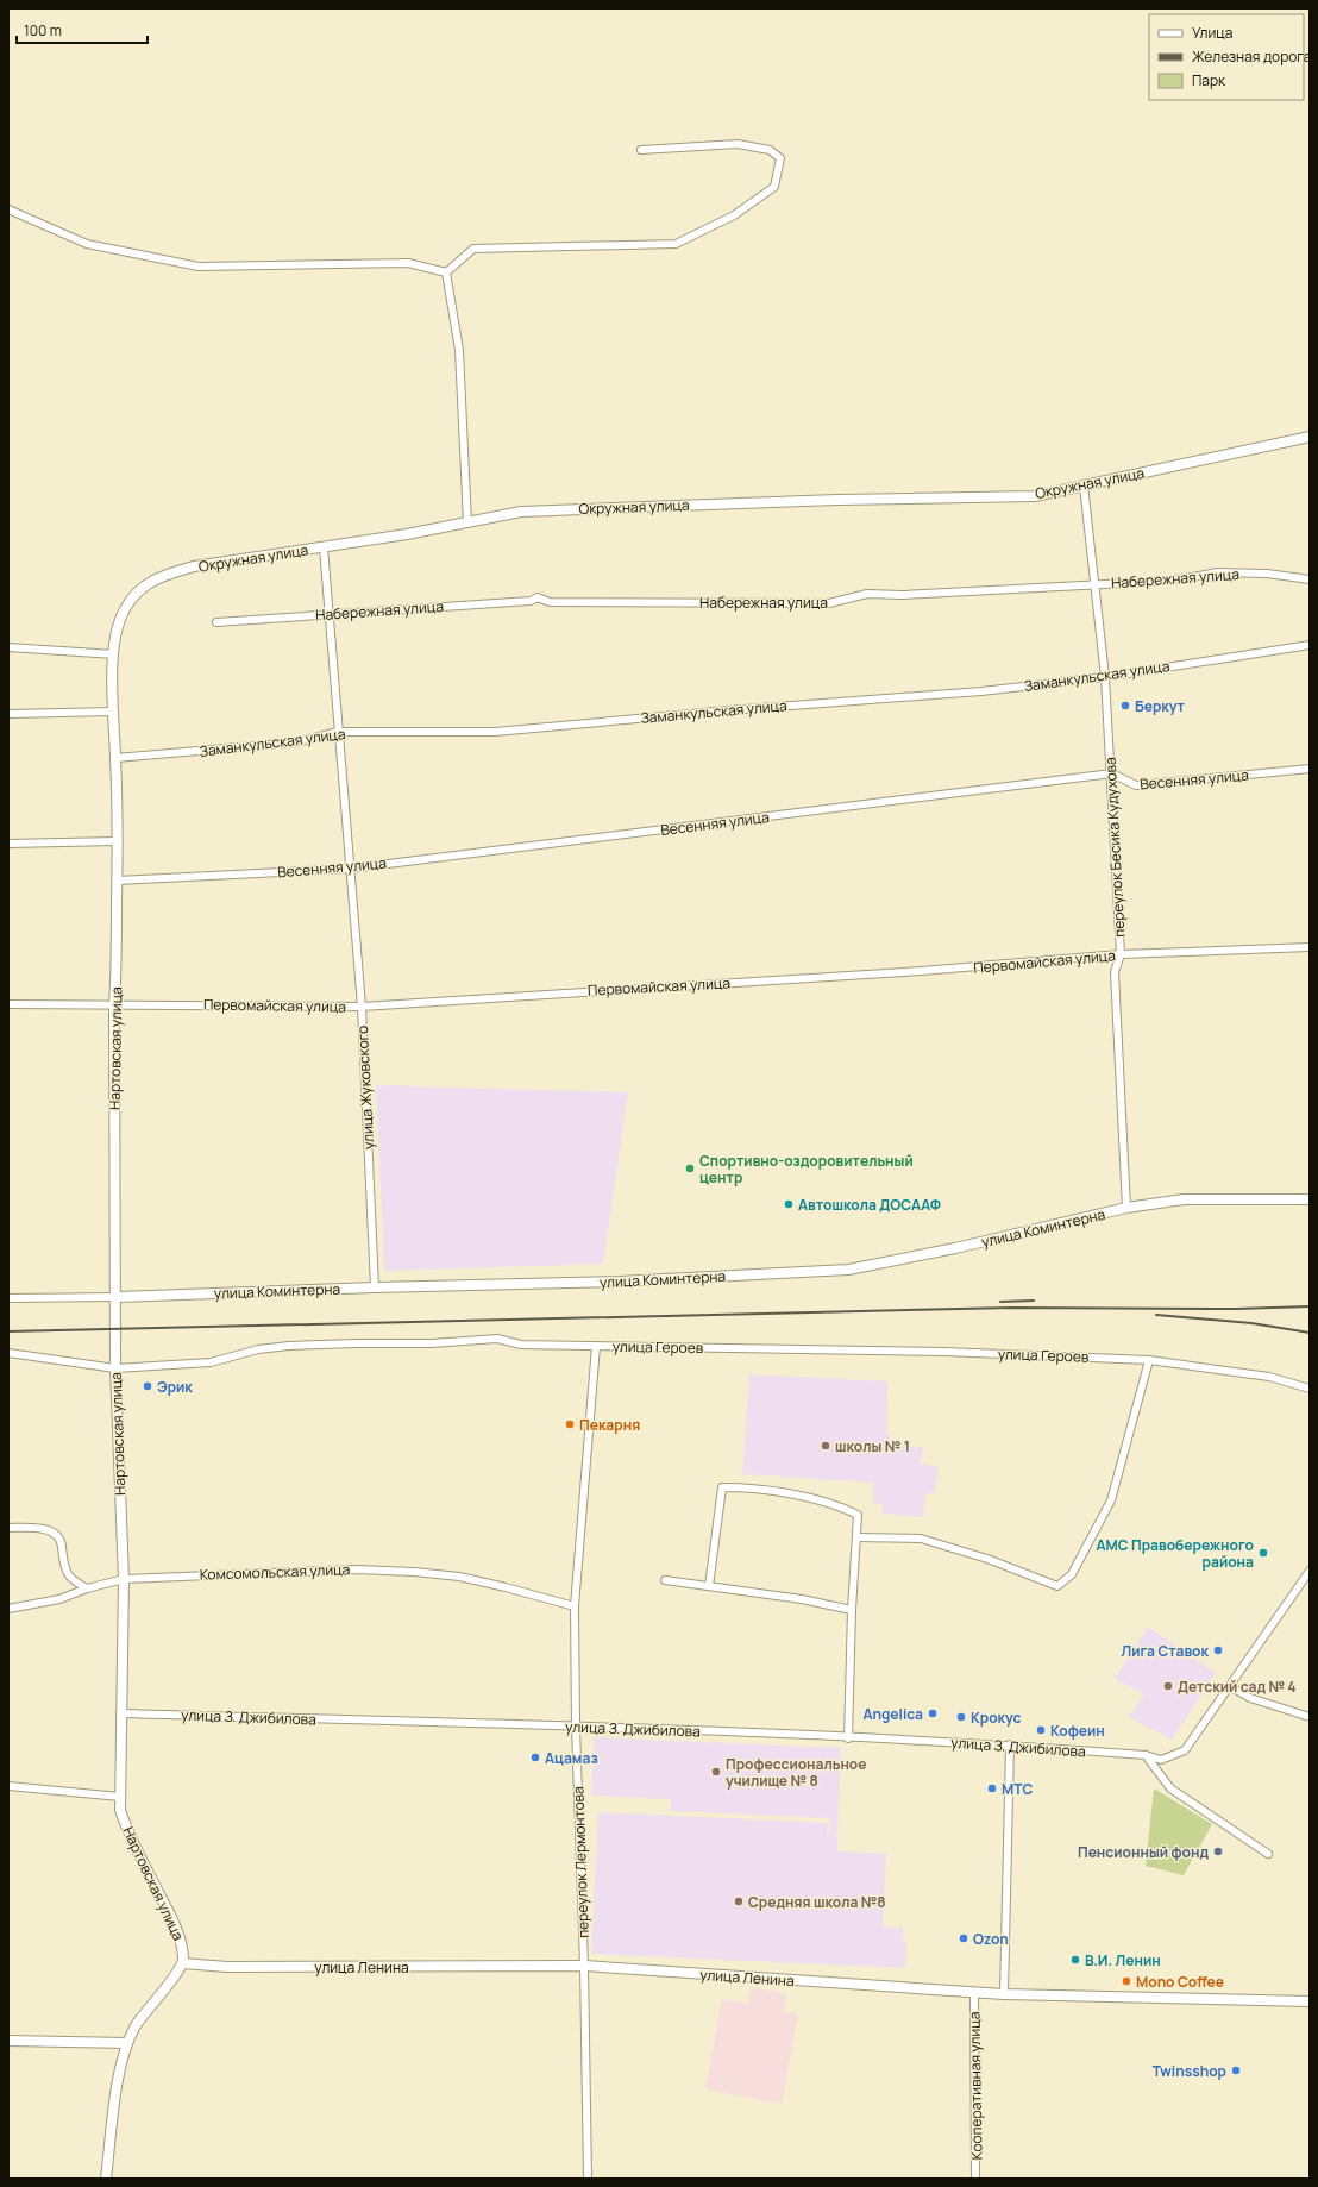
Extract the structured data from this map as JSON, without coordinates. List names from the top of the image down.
{
  "streets": {
    "street": [
      "Окружная улица",
      "Набережная улица",
      "Заманкульская улица",
      "Весенняя улица",
      "переулок Бесика Кудухова",
      "Первомайская улица",
      "Нартовская улица",
      "улица Жуковского",
      "улица Коминтерна",
      "улица Героев",
      "Комсомольская улица",
      "улица З. Джибилова",
      "переулок Лермонтова",
      "улица Ленина",
      "Кооперативная улица"
    ]
  },
  "crossings": [
    ["Окружная улица", "переулок Бесика Кудухова"],
    ["Окружная улица", "Нартовская улица"],
    ["Окружная улица", "улица Жуковского"],
    ["Набережная улица", "переулок Бесика Кудухова"],
    ["Набережная улица", "улица Жуковского"],
    ["Заманкульская улица", "переулок Бесика Кудухова"],
    ["Заманкульская улица", "Нартовская улица"],
    ["Заманкульская улица", "улица Жуковского"],
    ["Весенняя улица", "переулок Бесика Кудухова"],
    ["Весенняя улица", "Нартовская улица"],
    ["Весенняя улица", "улица Жуковского"],
    ["переулок Бесика Кудухова", "Первомайская улица"],
    ["переулок Бесика Кудухова", "улица Коминтерна"],
    ["Первомайская улица", "Нартовская улица"],
    ["Первомайская улица", "улица Жуковского"],
    ["Нартовская улица", "улица Коминтерна"],
    ["Нартовская улица", "улица Героев"],
    ["Нартовская улица", "Комсомольская улица"],
    ["Нартовская улица", "улица З. Джибилова"],
    ["Нартовская улица", "улица Ленина"],
    ["улица Жуковского", "улица Коминтерна"],
    ["улица Героев", "переулок Лермонтова"],
    ["Комсомольская улица", "переулок Лермонтова"],
    ["улица З. Джибилова", "переулок Лермонтова"],
    ["переулок Лермонтова", "улица Ленина"],
    ["улица Ленина", "Кооперативная улица"]
  ],
  "places": [
    "Беркут",
    "Спортивно-оздоровительный центр",
    "Автошкола ДОСААФ",
    "Эрик",
    "Пекарня",
    "школы № 1",
    "АМС Правобережного района",
    "Лига Ставок",
    "Детский сад № 4",
    "Angelica",
    "Крокус",
    "Кофеин",
    "Ацамаз",
    "Профессиональное училище № 8",
    "МТС",
    "Пенсионный фонд",
    "Средняя школа №8",
    "Ozon",
    "В.И. Ленин",
    "Mono Coffee",
    "Twinsshop"
  ],
  "legend": ["Улица", "Железная дорога", "Парк"],
  "scale_bar": "100 m"
}
